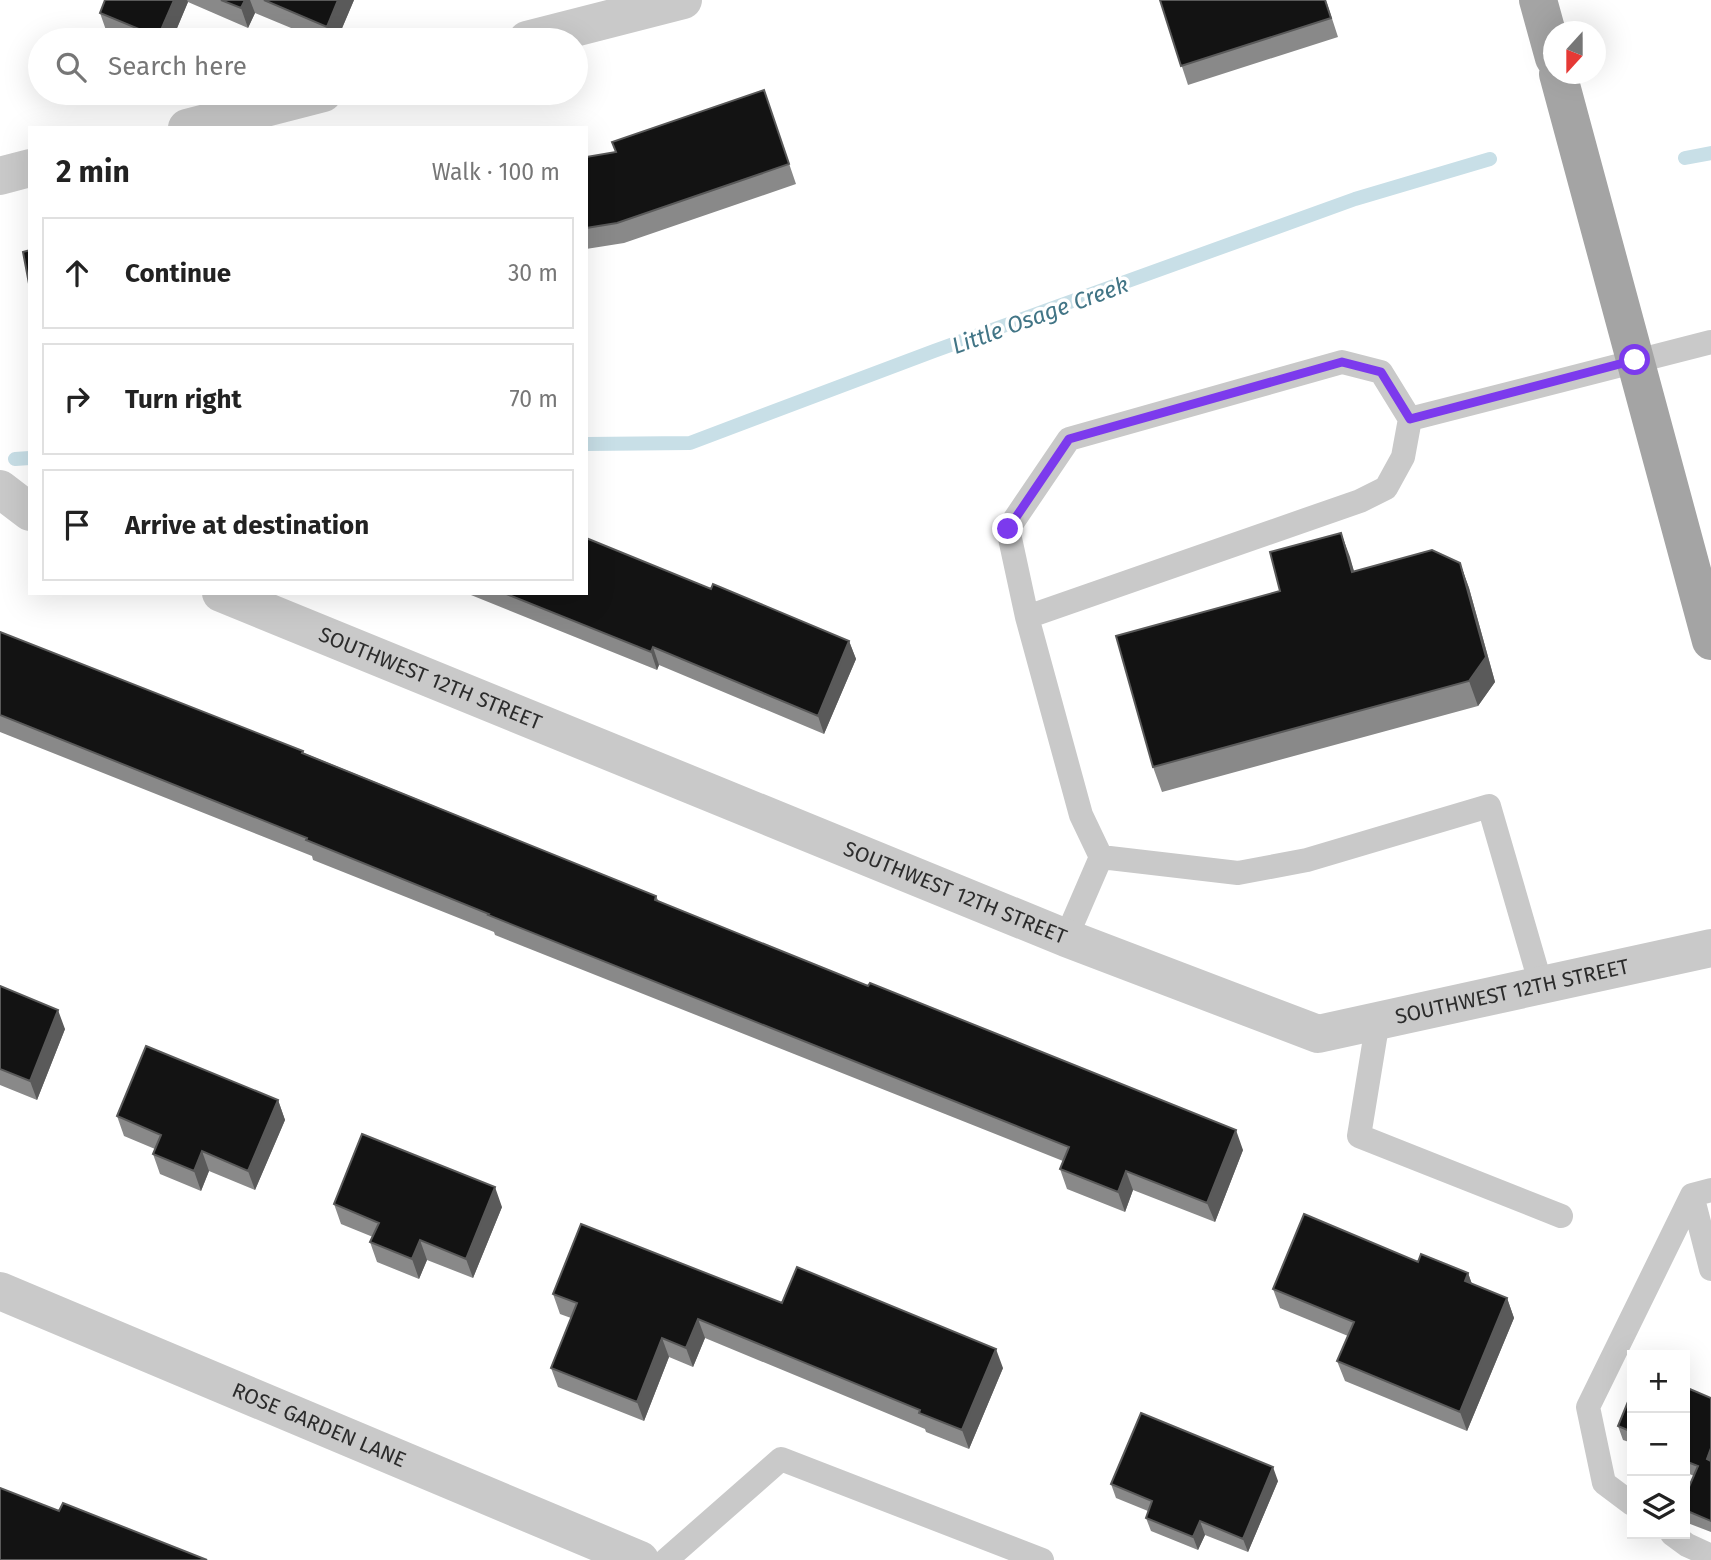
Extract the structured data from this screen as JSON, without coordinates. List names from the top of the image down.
{
  "streets": {
    "street": ["SOUTHWEST 12TH STREET", "ROSE GARDEN LANE"]
  },
  "water": ["Little Osage Creek"],
  "north": "bottom",
  "page": {
    "search": "Search here",
    "heading": ["2 min", "Walk · 100 m"],
    "list": [
      ["Continue", "30 m"],
      ["Turn right", "70 m"],
      "Arrive at destination"
    ],
    "map_buttons": ["+", "−"]
  }
}
